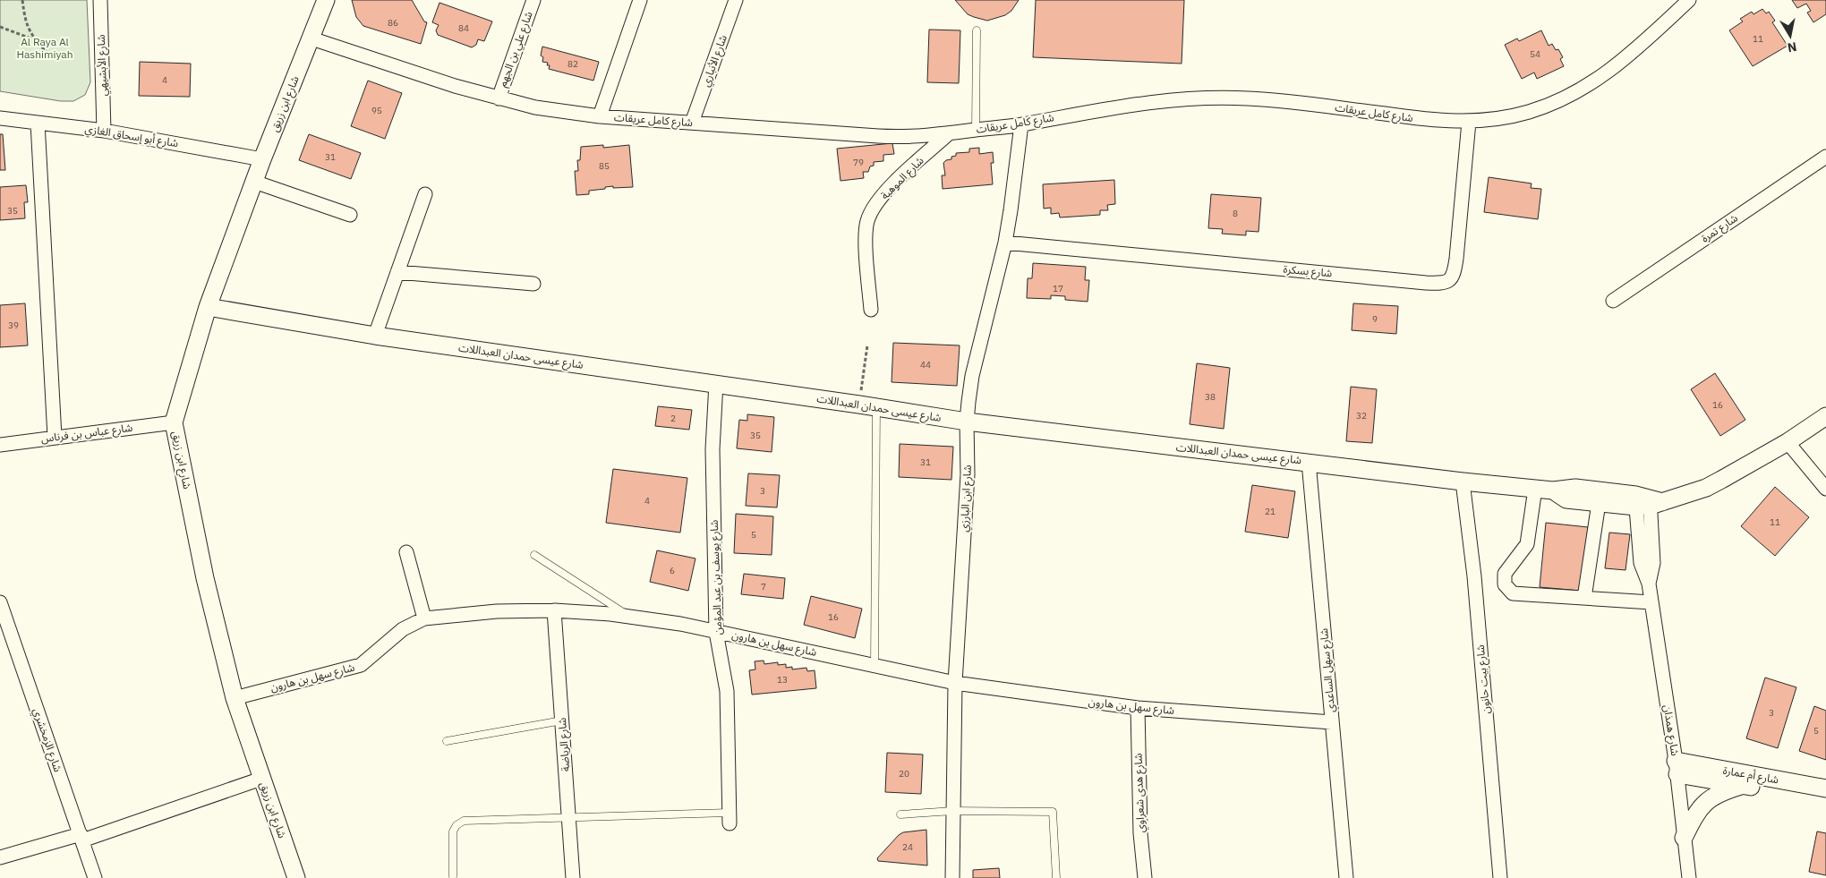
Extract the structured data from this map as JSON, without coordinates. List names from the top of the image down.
{
  "streets": {
    "street": [
      "شارع علي بن الجهم",
      "شارع الأنباري",
      "شارع الأبشيهي",
      "شارع ابن زريق",
      "شارع كامل عريقات",
      "شارع أبو إسحاق الغازي",
      "شارع الموهبة",
      "شارع تمرة",
      "شارع بسكرة",
      "شارع عيسى حمدان العبداللات",
      "شارع عباس بن فرناس",
      "شارع ابن البارزي",
      "شارع يوسف بن عبد المؤمن",
      "شارع سهل بن هارون",
      "شارع سهل الساعدي",
      "شارع بيت حانون",
      "شارع همذان",
      "شارع الزمخشري",
      "شارع الرياضة",
      "شارع أم عمارة",
      "شارع هدى شعراوي"
    ]
  },
  "crossings": [
    ["شارع علي بن الجهم", "شارع كامل عريقات"],
    ["شارع الأنباري", "شارع كامل عريقات"],
    ["شارع الأبشيهي", "شارع أبو إسحاق الغازي"],
    ["شارع ابن زريق", "شارع كامل عريقات"],
    ["شارع ابن زريق", "شارع أبو إسحاق الغازي"],
    ["شارع ابن زريق", "شارع عيسى حمدان العبداللات"],
    ["شارع ابن زريق", "شارع عباس بن فرناس"],
    ["شارع ابن زريق", "شارع سهل بن هارون"],
    ["شارع كامل عريقات", "شارع الموهبة"],
    ["شارع كامل عريقات", "شارع بسكرة"],
    ["شارع كامل عريقات", "شارع ابن البارزي"],
    ["شارع بسكرة", "شارع ابن البارزي"],
    ["شارع عيسى حمدان العبداللات", "شارع ابن البارزي"],
    ["شارع عيسى حمدان العبداللات", "شارع يوسف بن عبد المؤمن"],
    ["شارع عيسى حمدان العبداللات", "شارع سهل الساعدي"],
    ["شارع عيسى حمدان العبداللات", "شارع بيت حانون"],
    ["شارع عيسى حمدان العبداللات", "شارع همذان"],
    ["شارع ابن البارزي", "شارع سهل بن هارون"],
    ["شارع يوسف بن عبد المؤمن", "شارع سهل بن هارون"],
    ["شارع سهل بن هارون", "شارع سهل الساعدي"],
    ["شارع سهل بن هارون", "شارع الرياضة"],
    ["شارع سهل بن هارون", "شارع هدى شعراوي"],
    ["شارع همذان", "شارع أم عمارة"]
  ],
  "parks": ["Al Raya Al Hashimiyah"],
  "house_numbers": [
    "86",
    "84",
    "11",
    "54",
    "82",
    "4",
    "95",
    "31",
    "79",
    "85",
    "35",
    "8",
    "17",
    "9",
    "39",
    "44",
    "38",
    "16",
    "32",
    "2",
    "35",
    "31",
    "3",
    "4",
    "21",
    "11",
    "5",
    "6",
    "7",
    "16",
    "13",
    "3",
    "5",
    "20",
    "24"
  ],
  "north": "bottom"
}
